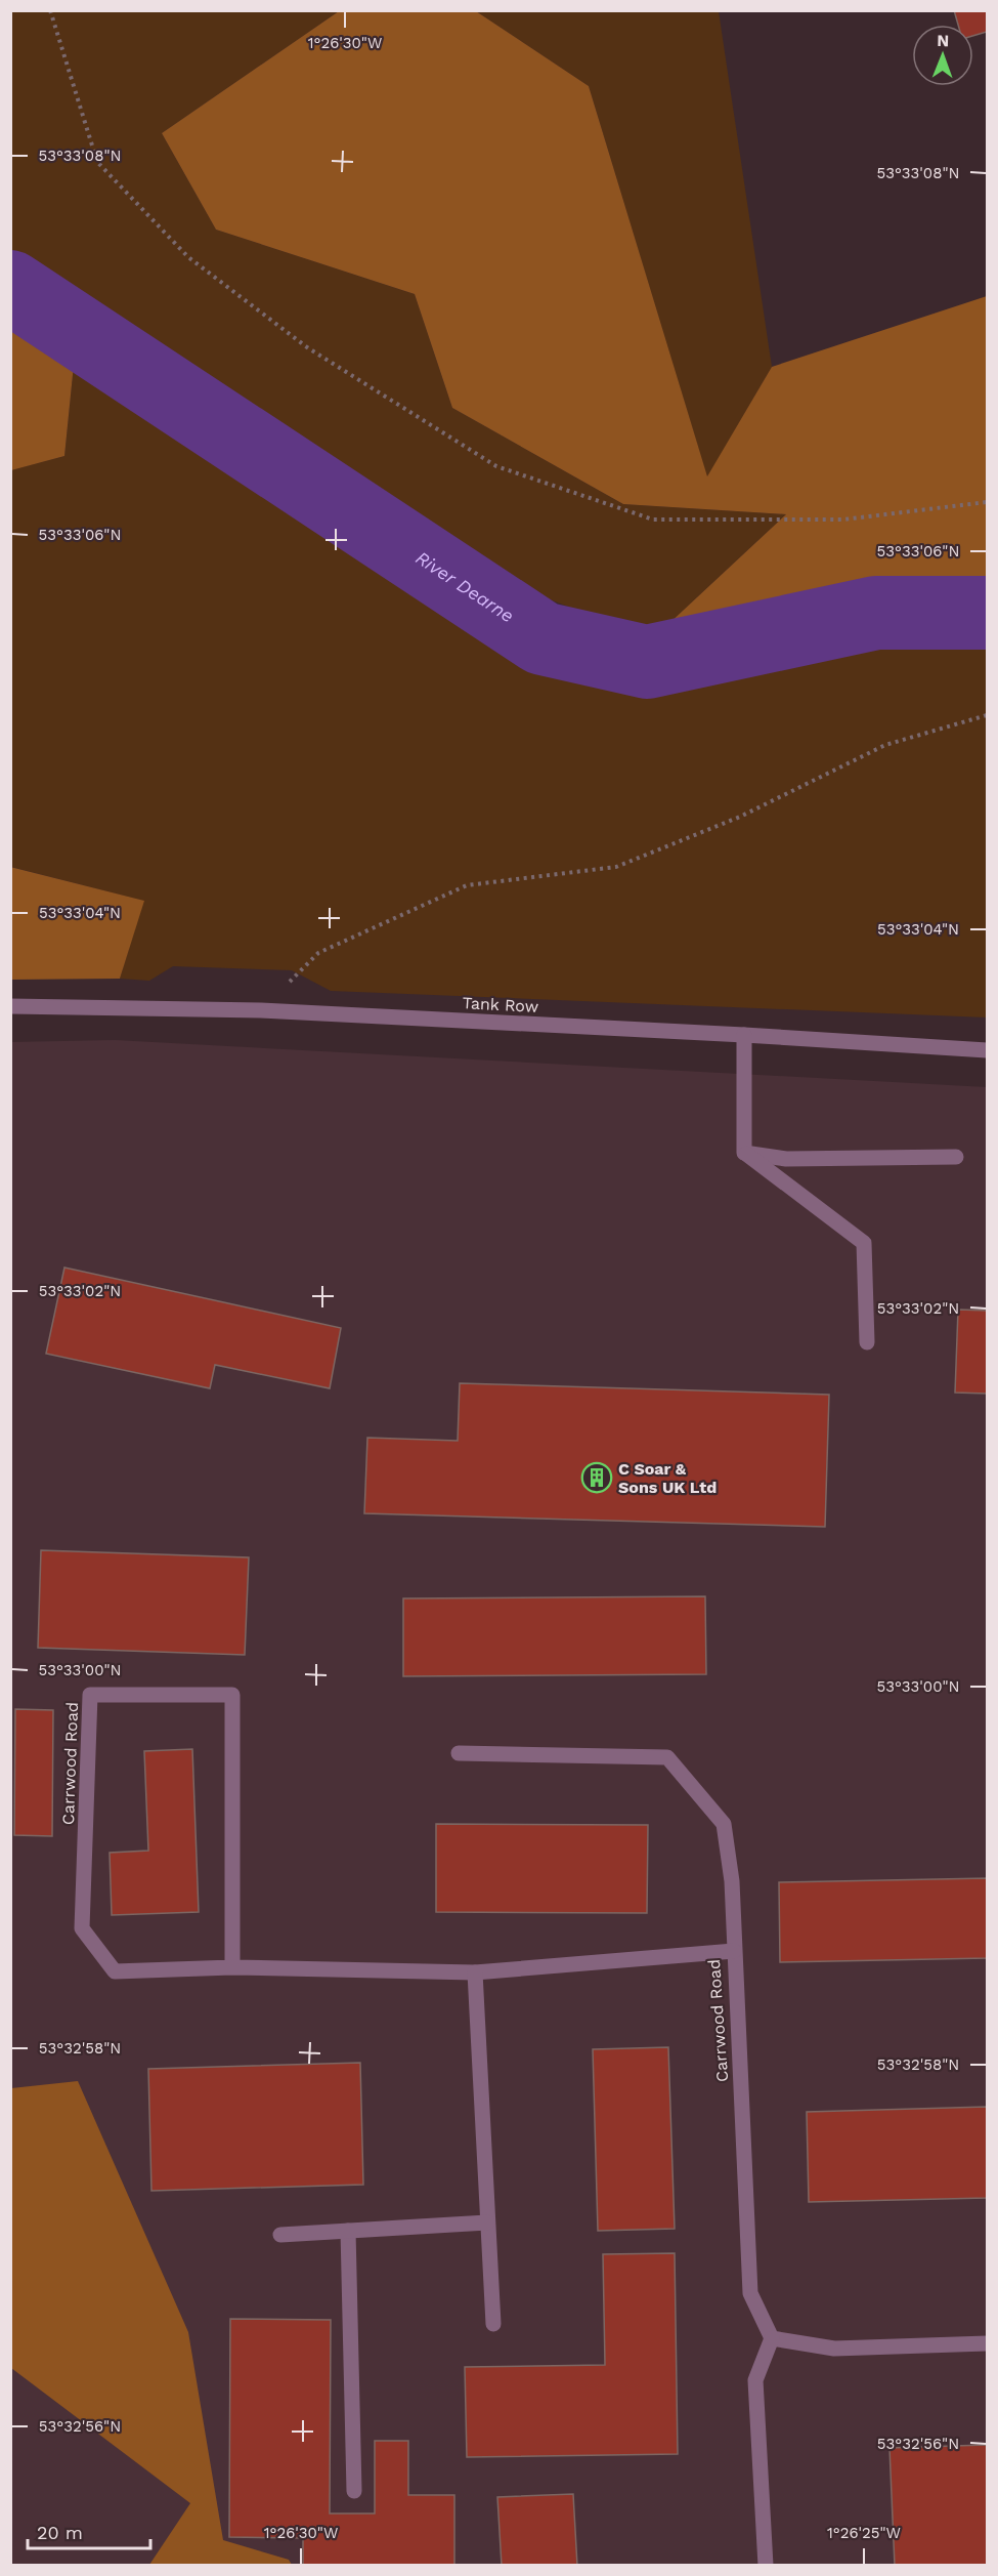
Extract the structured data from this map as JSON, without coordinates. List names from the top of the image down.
{
  "streets": {
    "street": ["Tank Row", "Carrwood Road"]
  },
  "water": ["River Dearne"],
  "places": {
    "building": ["C Soar & Sons UK Ltd"]
  },
  "scale_bar": "20 m",
  "north": "top",
  "coordinates": [
    "1°26'30\"W",
    "53°33'08\"N",
    "53°33'06\"N",
    "53°33'04\"N",
    "53°33'02\"N",
    "53°33'00\"N",
    "53°32'58\"N",
    "53°32'56\"N",
    "1°26'25\"W"
  ]
}
